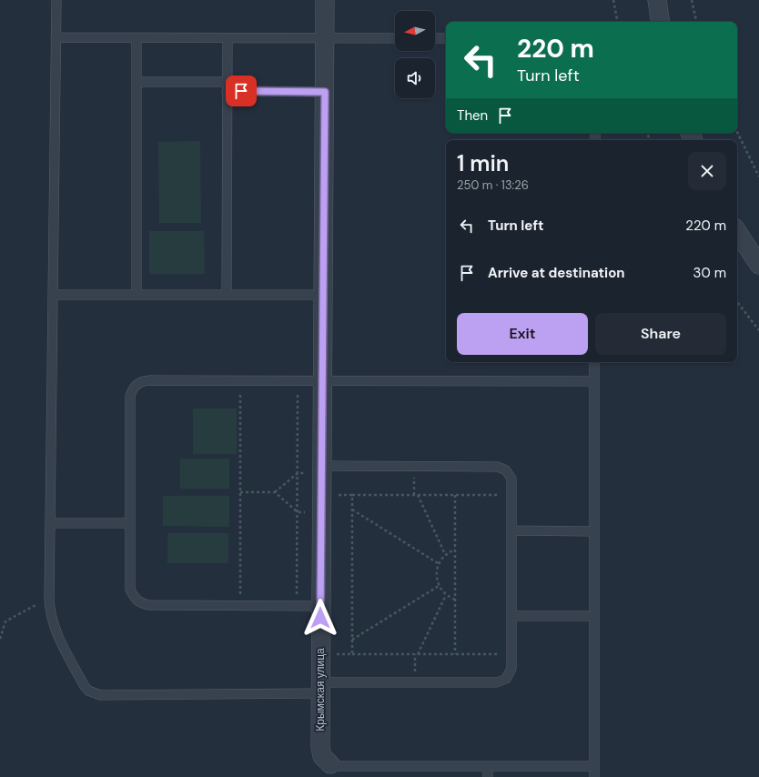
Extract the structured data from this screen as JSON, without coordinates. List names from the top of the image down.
{
  "streets": {
    "street": ["Крымская улица"]
  },
  "north": "left",
  "page": {
    "turn": ["220 m", "Turn left"],
    "then": "Then",
    "heading": ["1 min", "250 m · 13:26"],
    "list": [
      {
        "name": "Turn left",
        "value": "220 m"
      },
      {
        "name": "Arrive at destination",
        "value": "30 m"
      }
    ],
    "buttons": ["Exit", "Share"]
  }
}
